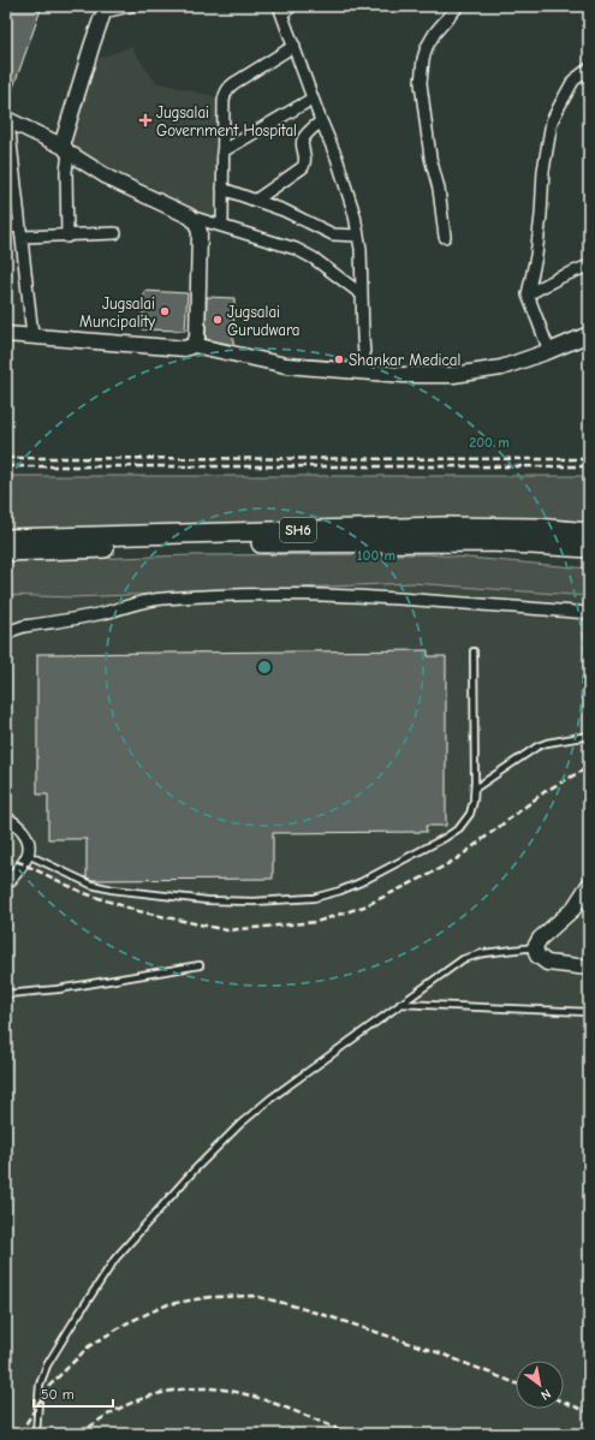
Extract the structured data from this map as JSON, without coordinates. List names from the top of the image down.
{
  "streets": {
    "main road": ["SH6"]
  },
  "places": {
    "health": ["Jugsalai Government Hospital"],
    "other": ["Jugsalai Muncipality", "Jugsalai Gurudwara", "Shankar Medical"]
  },
  "scale_bar": "50 m",
  "north": "bottom right",
  "rings": ["200 m", "100 m"]
}
